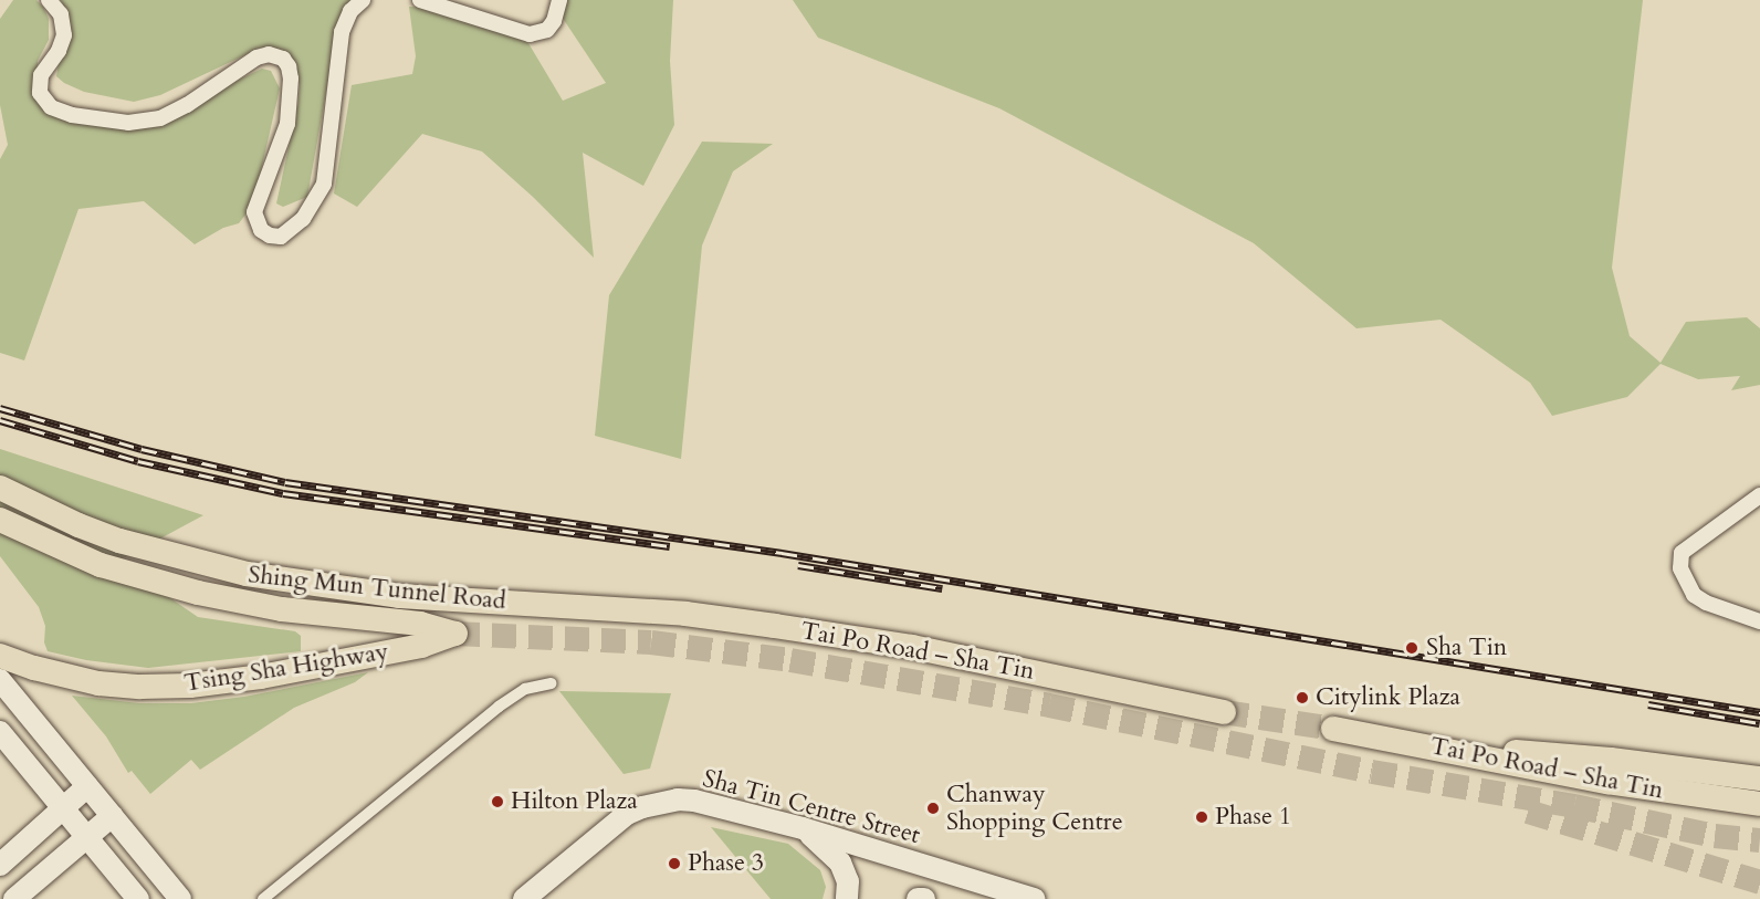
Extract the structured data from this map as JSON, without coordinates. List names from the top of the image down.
{
  "streets": {
    "highway": ["Shing Mun Tunnel Road", "Tai Po Road – Sha Tin", "Tsing Sha Highway"],
    "main road": ["Sha Tin Centre Street"]
  },
  "crossings": [
    ["Shing Mun Tunnel Road", "Tai Po Road – Sha Tin"],
    ["Shing Mun Tunnel Road", "Tsing Sha Highway"]
  ],
  "places": [
    "Sha Tin",
    "Citylink Plaza",
    "Hilton Plaza",
    "Chanway Shopping Centre",
    "Phase 1",
    "Phase 3"
  ]
}
